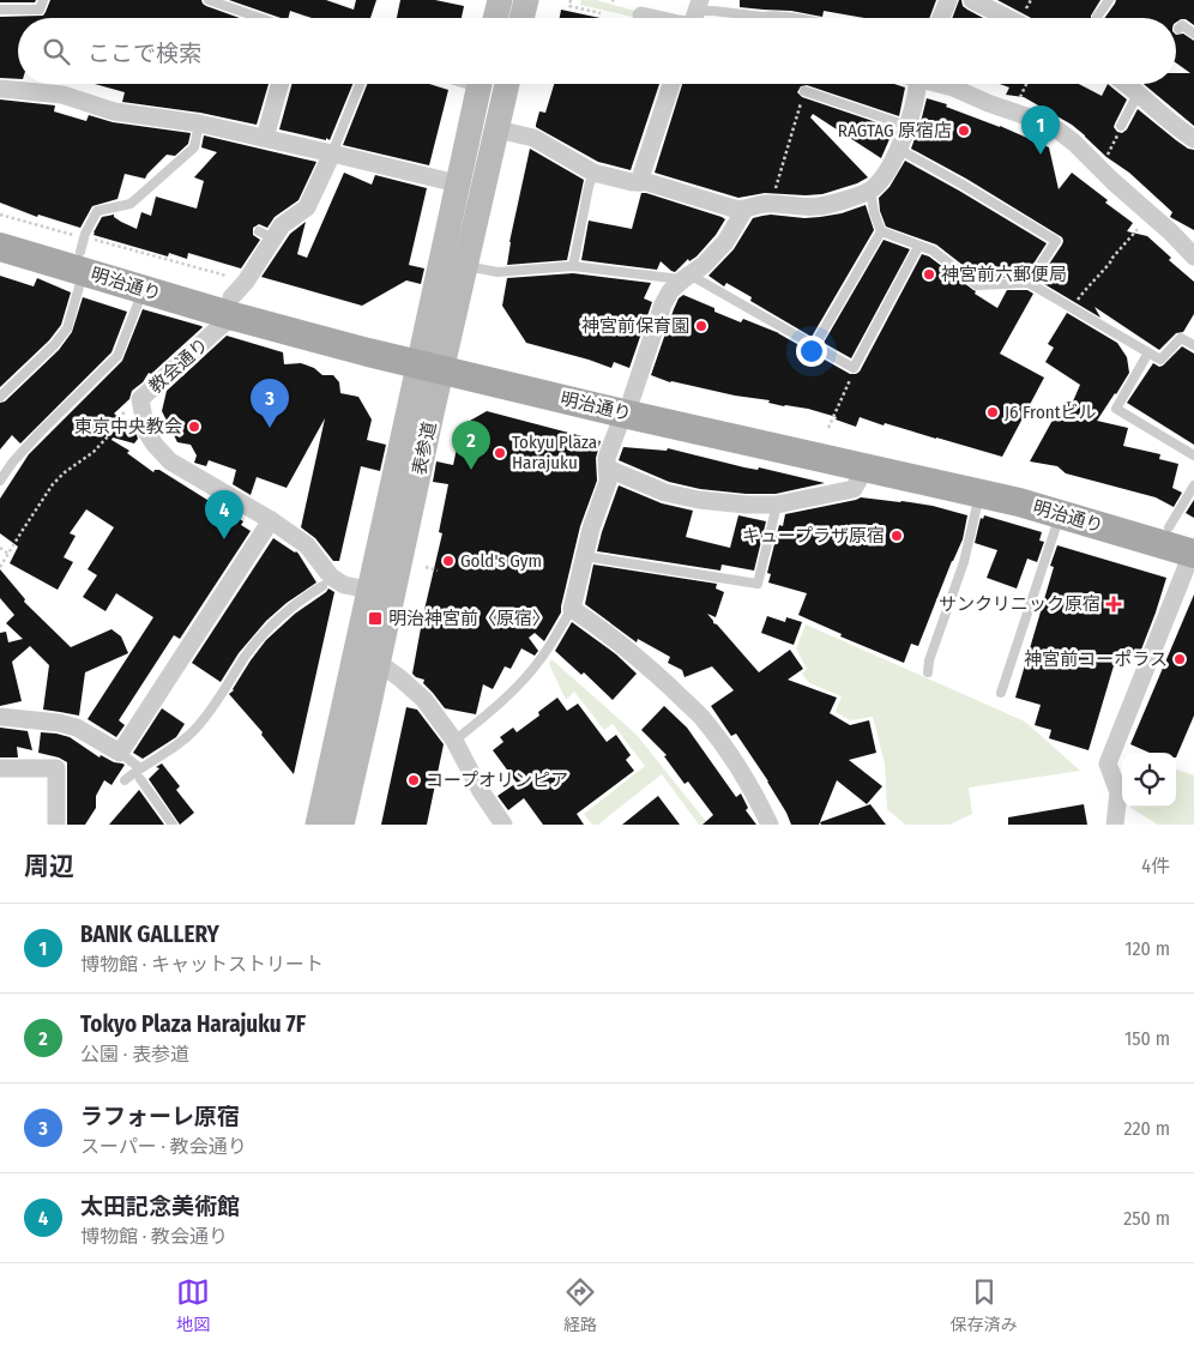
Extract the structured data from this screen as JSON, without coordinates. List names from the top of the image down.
{
  "streets": {
    "main road": ["明治通り", "表参道"],
    "street": ["教会通り"]
  },
  "crossings": [
    ["明治通り", "教会通り"],
    ["明治通り", "表参道"],
    ["教会通り", "表参道"]
  ],
  "places": {
    "other": [
      "RAGTAG 原宿店",
      "神宮前六郵便局",
      "神宮前保育園",
      "J6 Frontビル",
      "東京中央教会",
      "Tokyu Plaza Harajuku",
      "キュープラザ原宿",
      "Gold's Gym",
      "神宮前コーポラス",
      "コープオリンピア"
    ],
    "health": ["サンクリニック原宿"],
    "transit": ["明治神宮前〈原宿〉"]
  },
  "page": {
    "search": "ここで検索",
    "pins": [
      "1",
      "3",
      "2",
      "4"
    ],
    "heading": ["周辺", "4件"],
    "list": [
      {
        "mark": "1",
        "name": "BANK GALLERY",
        "note": "博物館 · キャットストリート",
        "value": "120 m"
      },
      {
        "mark": "2",
        "name": "Tokyo Plaza Harajuku 7F",
        "note": "公園 · 表参道",
        "value": "150 m"
      },
      {
        "mark": "3",
        "name": "ラフォーレ原宿",
        "note": "スーパー · 教会通り",
        "value": "220 m"
      },
      {
        "mark": "4",
        "name": "太田記念美術館",
        "note": "博物館 · 教会通り",
        "value": "250 m"
      }
    ],
    "nav": ["地図", "経路", "保存済み"]
  }
}
